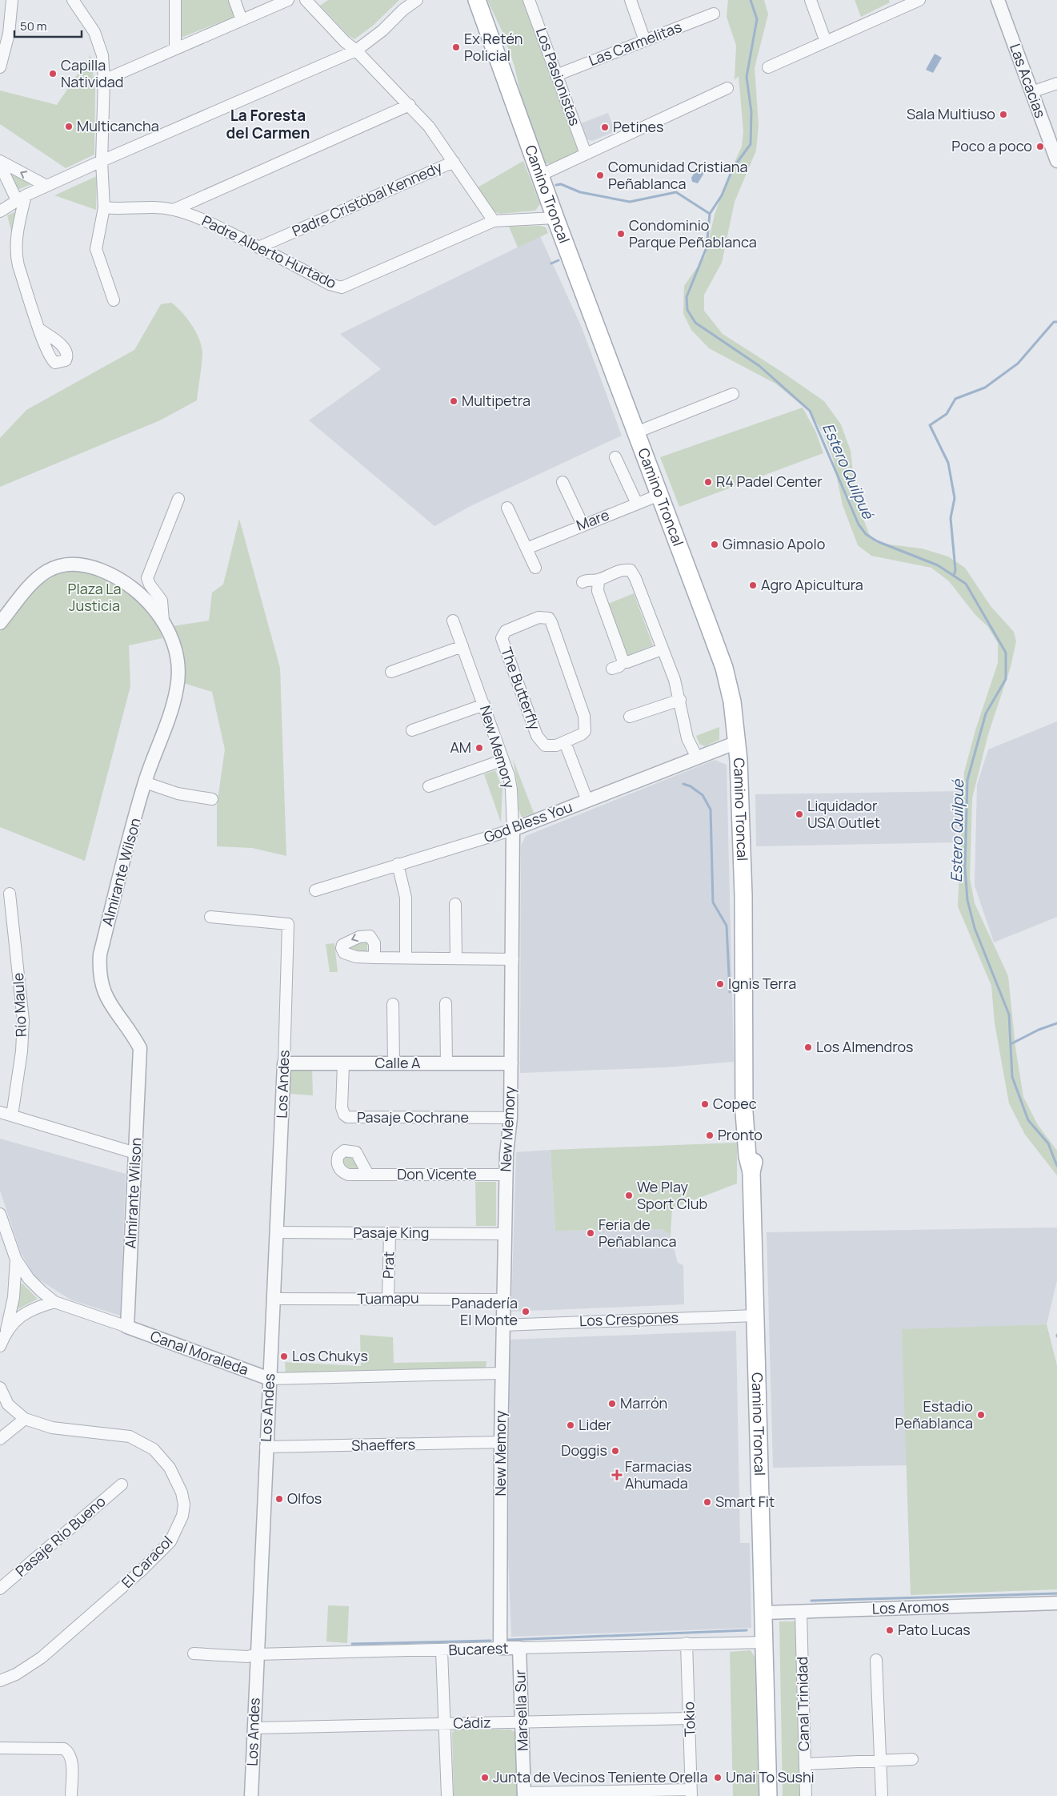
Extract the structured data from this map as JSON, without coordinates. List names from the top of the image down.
{
  "streets": {
    "main road": ["Camino Troncal"],
    "street": [
      "Las Carmelitas",
      "Los Pasionistas",
      "Las Acacias",
      "Padre Cristóbal Kennedy",
      "Padre Alberto Hurtado",
      "Mare",
      "The Butterfly",
      "New Memory",
      "God Bless You",
      "Almirante Wilson",
      "Río Maule",
      "Calle A",
      "Los Andes",
      "Pasaje Cochrane",
      "Don Vicente",
      "Pasaje King",
      "Prat",
      "Tuamapu",
      "Los Crespones",
      "Canal Moraleda",
      "Shaeffers",
      "Pasaje Río Bueno",
      "El Caracol",
      "Los Aromos",
      "Bucarest",
      "Canal Trinidad",
      "Marsella Sur",
      "Tokio",
      "Cádiz"
    ]
  },
  "crossings": [
    ["Las Carmelitas", "Los Pasionistas"],
    ["Camino Troncal", "Mare"],
    ["Camino Troncal", "God Bless You"],
    ["Camino Troncal", "Los Crespones"],
    ["Camino Troncal", "Los Aromos"],
    ["Camino Troncal", "Bucarest"],
    ["Padre Cristóbal Kennedy", "Padre Alberto Hurtado"],
    ["New Memory", "God Bless You"],
    ["New Memory", "Calle A"],
    ["New Memory", "Pasaje Cochrane"],
    ["New Memory", "Don Vicente"],
    ["New Memory", "Pasaje King"],
    ["New Memory", "Tuamapu"],
    ["New Memory", "Los Crespones"],
    ["New Memory", "Canal Moraleda"],
    ["New Memory", "Shaeffers"],
    ["New Memory", "Bucarest"],
    ["Almirante Wilson", "Canal Moraleda"],
    ["Calle A", "Los Andes"],
    ["Calle A", "Pasaje Cochrane"],
    ["Los Andes", "Pasaje King"],
    ["Los Andes", "Tuamapu"],
    ["Los Andes", "Canal Moraleda"],
    ["Los Andes", "Shaeffers"],
    ["Los Andes", "Bucarest"],
    ["Los Andes", "Cádiz"],
    ["Pasaje King", "Prat"],
    ["Prat", "Tuamapu"],
    ["Los Aromos", "Canal Trinidad"],
    ["Bucarest", "Marsella Sur"],
    ["Bucarest", "Tokio"],
    ["Marsella Sur", "Cádiz"],
    ["Tokio", "Cádiz"]
  ],
  "districts": ["La Foresta del Carmen"],
  "water": ["Estero Quilpué"],
  "parks": ["Plaza La Justicia"],
  "places": {
    "other": [
      "Ex Retén Policial",
      "Capilla Natividad",
      "Sala Multiuso",
      "Multicancha",
      "Petines",
      "Poco a poco",
      "Comunidad Cristiana Peñablanca",
      "Condominio Parque Peñablanca",
      "Multipetra",
      "R4 Padel Center",
      "Gimnasio Apolo",
      "Agro Apicultura",
      "AM",
      "Liquidador USA Outlet",
      "Ignis Terra",
      "Los Almendros",
      "Copec",
      "Pronto",
      "We Play Sport Club",
      "Feria de Peñablanca",
      "Panadería El Monte",
      "Los Chukys",
      "Marrón",
      "Estadio Peñablanca",
      "Lider",
      "Doggis",
      "Olfos",
      "Smart Fit",
      "Pato Lucas",
      "Junta de Vecinos Teniente Orella",
      "Unai To Sushi"
    ],
    "health": ["Farmacias Ahumada"]
  },
  "scale_bar": "50 m"
}
